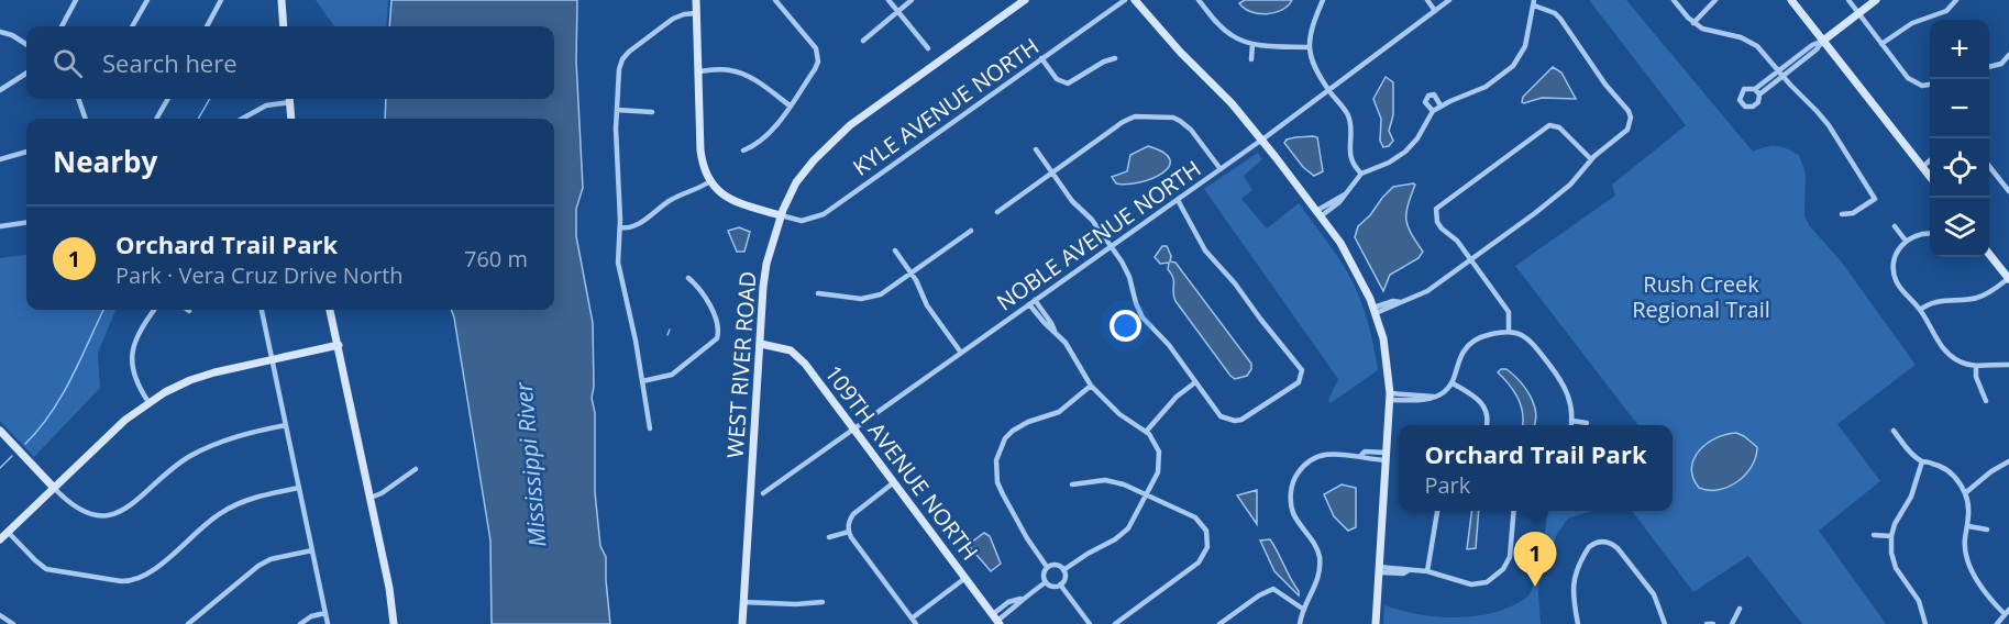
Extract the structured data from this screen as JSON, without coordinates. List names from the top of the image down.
{
  "streets": {
    "street": [
      "KYLE AVENUE NORTH",
      "NOBLE AVENUE NORTH",
      "WEST RIVER ROAD",
      "109TH AVENUE NORTH"
    ]
  },
  "crossings": [
    ["KYLE AVENUE NORTH", "WEST RIVER ROAD"],
    ["NOBLE AVENUE NORTH", "109TH AVENUE NORTH"],
    ["WEST RIVER ROAD", "109TH AVENUE NORTH"]
  ],
  "water": ["Mississippi River"],
  "parks": ["Rush Creek Regional Trail"],
  "page": {
    "map_buttons": ["+", "−"],
    "search": "Search here",
    "heading": "Nearby",
    "list": [
      {
        "mark": "1",
        "name": "Orchard Trail Park",
        "note": "Park · Vera Cruz Drive North",
        "value": "760 m"
      }
    ],
    "popup": ["Orchard Trail Park", "Park"],
    "pins": "1"
  }
}
